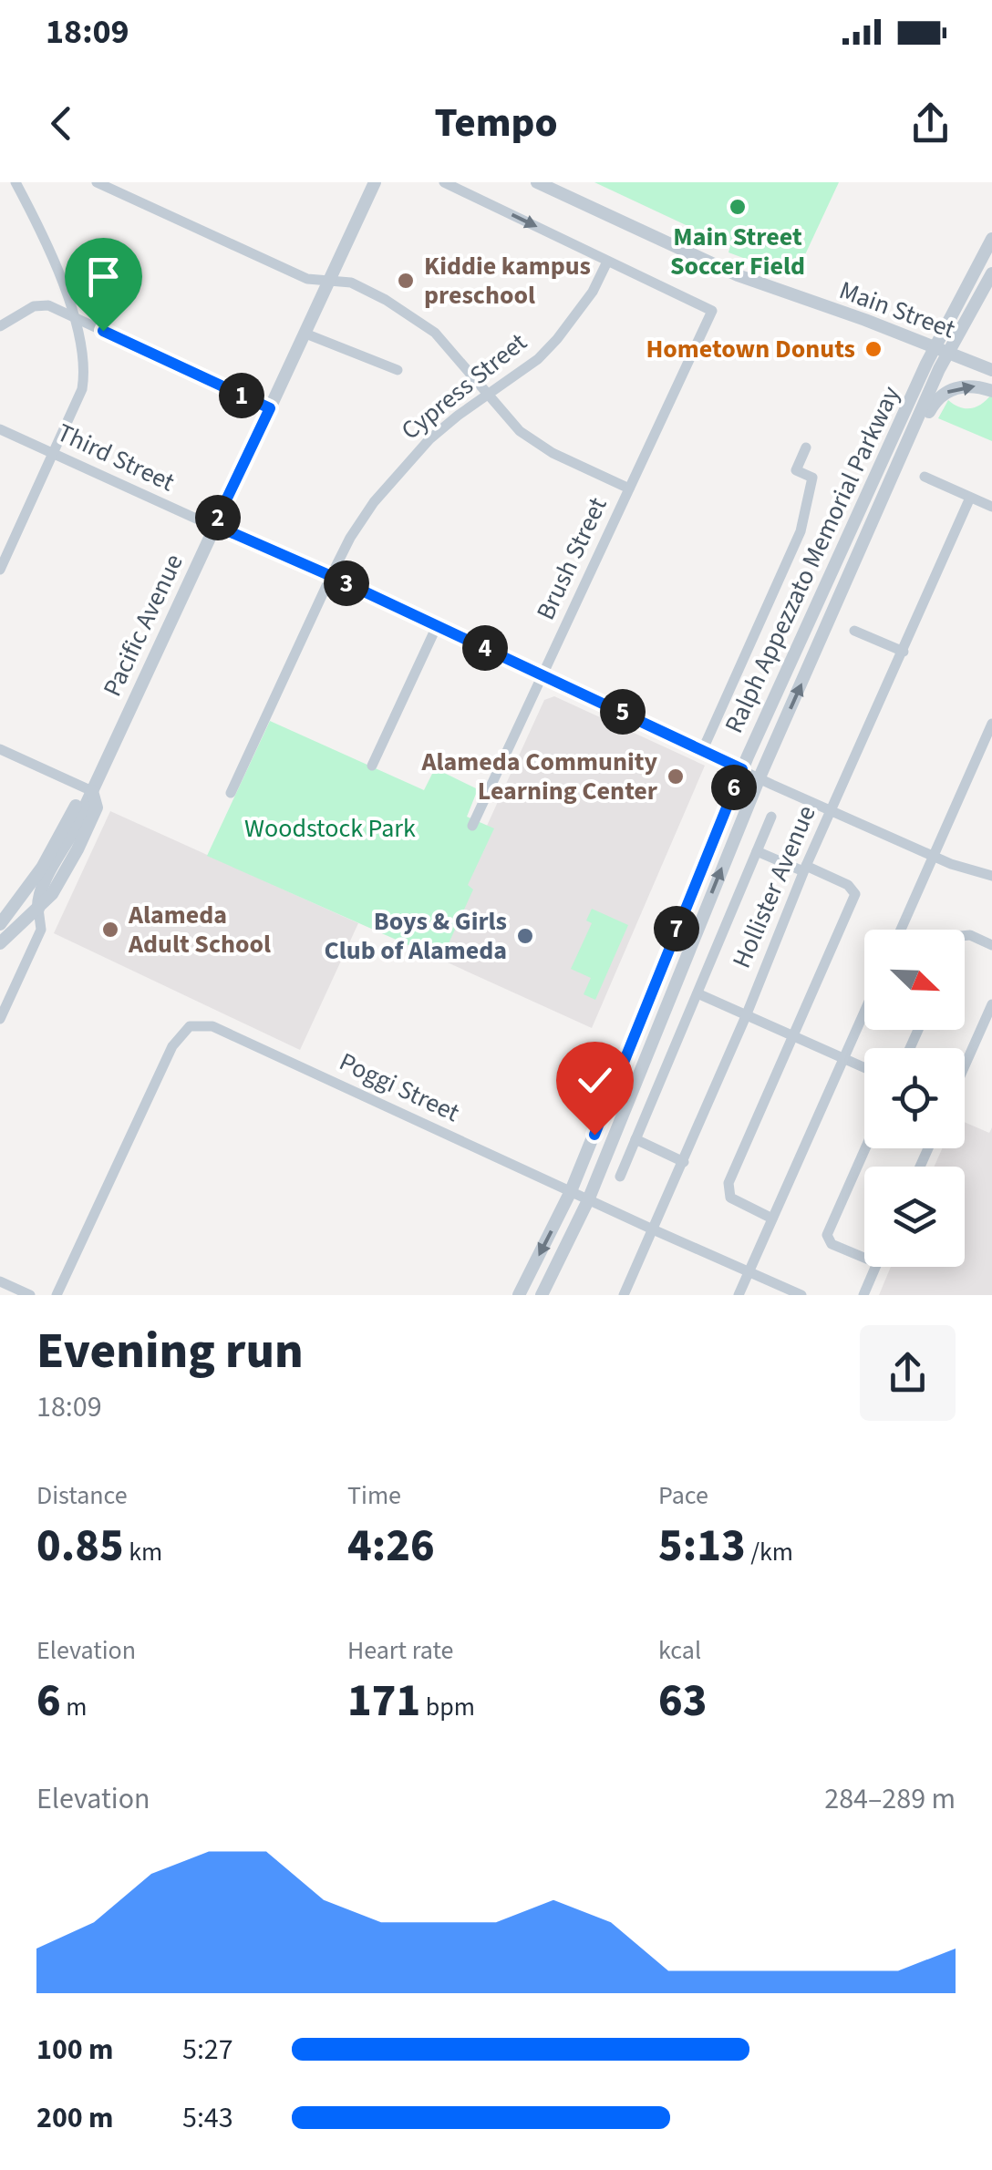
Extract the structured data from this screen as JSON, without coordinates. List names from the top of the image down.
{
  "streets": {
    "street": [
      "Main Street",
      "Cypress Street",
      "Third Street",
      "Brush Street",
      "Ralph Appezzato Memorial Parkway",
      "Pacific Avenue",
      "Hollister Avenue",
      "Poggi Street"
    ]
  },
  "crossings": [
    ["Main Street", "Ralph Appezzato Memorial Parkway"],
    ["Cypress Street", "Third Street"],
    ["Cypress Street", "Brush Street"],
    ["Third Street", "Brush Street"],
    ["Third Street", "Ralph Appezzato Memorial Parkway"],
    ["Third Street", "Pacific Avenue"],
    ["Third Street", "Hollister Avenue"],
    ["Ralph Appezzato Memorial Parkway", "Poggi Street"],
    ["Hollister Avenue", "Poggi Street"]
  ],
  "parks": ["Woodstock Park"],
  "places": [
    "Main Street Soccer Field",
    "Kiddie kampus preschool",
    "Hometown Donuts",
    "Alameda Community Learning Center",
    "Alameda Adult School",
    "Boys & Girls Club of Alameda"
  ],
  "north": "bottom right",
  "page": {
    "status": "18:09",
    "header": "Tempo",
    "pins": [
      "1",
      "2",
      "3",
      "4",
      "5",
      "6",
      "7"
    ],
    "heading": ["Evening run", "18:09"],
    "stats": [
      ["Distance", "0.85 km"],
      ["Time", "4:26"],
      ["Pace", "5:13 /km"],
      ["Elevation", "6 m"],
      ["Heart rate", "171 bpm"],
      ["kcal", "63"]
    ],
    "chart": ["Elevation", "284–289 m"],
    "list": [
      {
        "name": "100 m",
        "note": "5:27"
      },
      {
        "name": "200 m",
        "note": "5:43"
      }
    ]
  }
}
